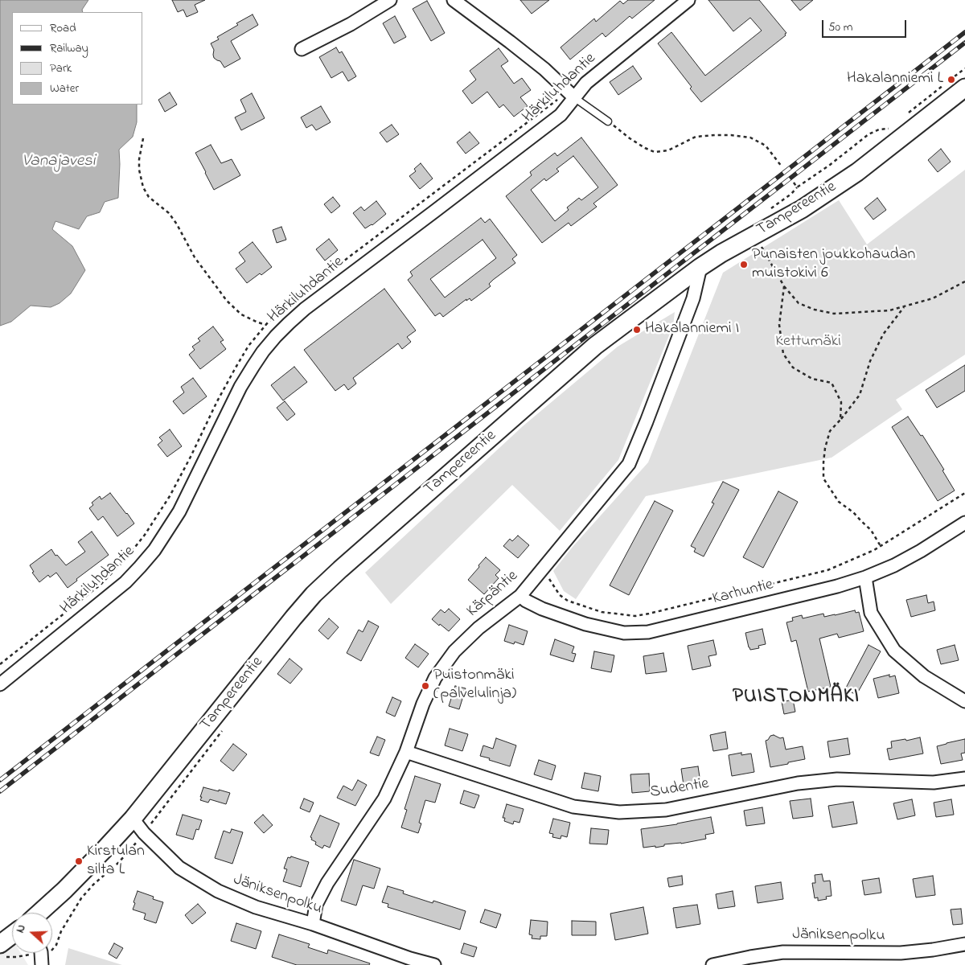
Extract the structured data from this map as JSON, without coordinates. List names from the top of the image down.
{
  "streets": {
    "main road": ["Tampereentie"],
    "street": [
      "Härkiluhdantie",
      "Karhuntie",
      "Kärpäntie",
      "Sudentie",
      "Jäniksenpolku"
    ]
  },
  "crossings": [
    ["Tampereentie", "Kärpäntie"],
    ["Tampereentie", "Jäniksenpolku"],
    ["Karhuntie", "Kärpäntie"],
    ["Kärpäntie", "Sudentie"],
    ["Kärpäntie", "Jäniksenpolku"]
  ],
  "districts": ["PUISTONMÄKI"],
  "water": ["Vanajavesi"],
  "parks": ["Kettumäki"],
  "places": [
    "Hakalanniemi L",
    "Punaisten joukkohaudan muistokivi 6",
    "Hakalanniemi I",
    "Puistonmäki (palvelulinja)",
    "Kirstulan silta L"
  ],
  "legend": [
    "Road",
    "Railway",
    "Park",
    "Water"
  ],
  "scale_bar": "50 m",
  "north": "left"
}
